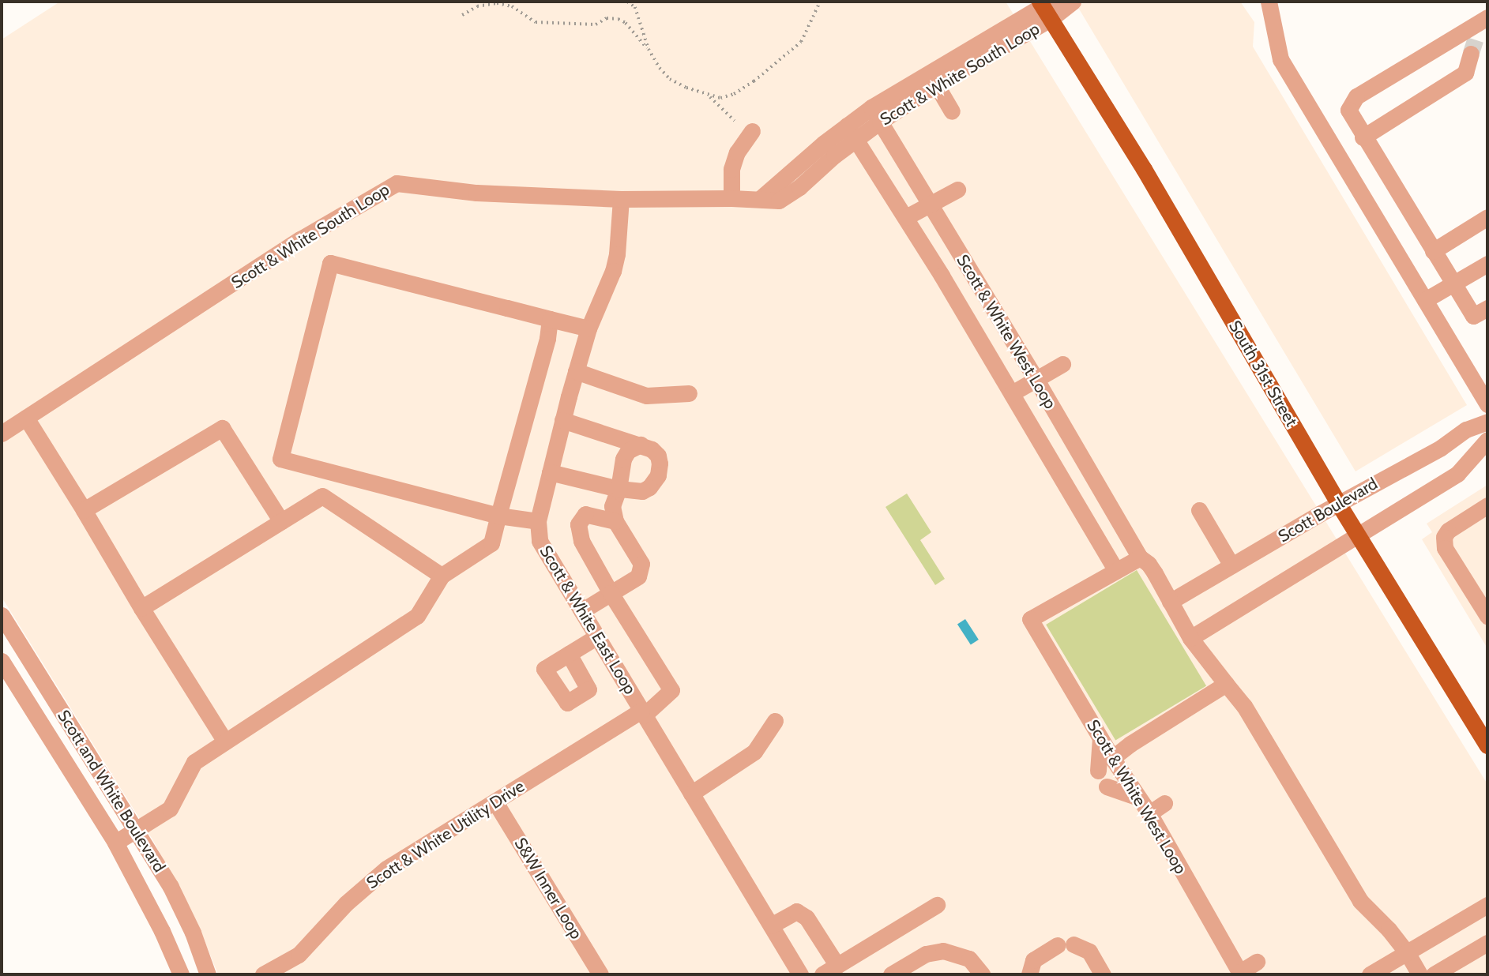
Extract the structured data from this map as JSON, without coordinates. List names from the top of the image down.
{
  "streets": {
    "main road": ["South 31st Street"],
    "street": [
      "Scott & White South Loop",
      "Scott & White West Loop",
      "Scott Boulevard",
      "Scott & White East Loop",
      "Scott and White Boulevard",
      "Scott & White Utility Drive",
      "S&W Inner Loop"
    ]
  },
  "crossings": [
    ["Scott & White South Loop", "Scott & White West Loop"],
    ["Scott & White South Loop", "South 31st Street"],
    ["Scott & White South Loop", "Scott & White East Loop"],
    ["Scott & White West Loop", "Scott Boulevard"],
    ["South 31st Street", "Scott Boulevard"],
    ["Scott & White East Loop", "Scott & White Utility Drive"],
    ["Scott & White Utility Drive", "S&W Inner Loop"]
  ]
}
